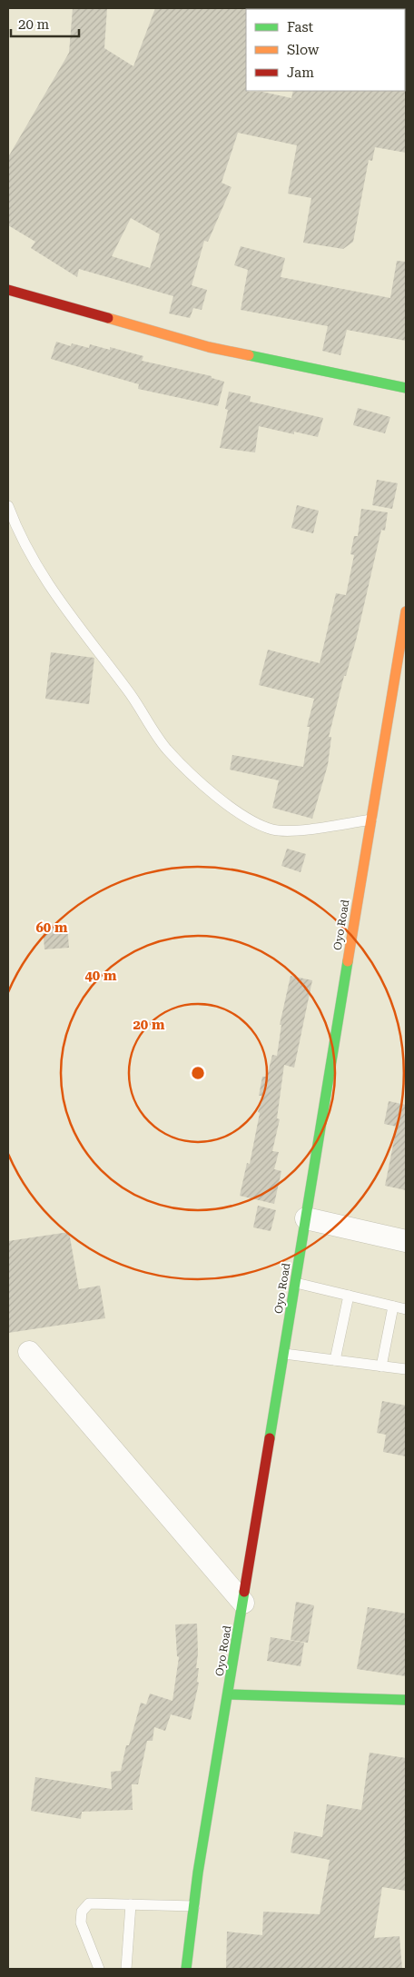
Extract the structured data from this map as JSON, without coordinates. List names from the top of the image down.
{
  "streets": {
    "main road": ["Oyo Road"]
  },
  "legend": ["Fast", "Slow", "Jam"],
  "scale_bar": "20 m",
  "rings": ["60 m", "40 m", "20 m"]
}
